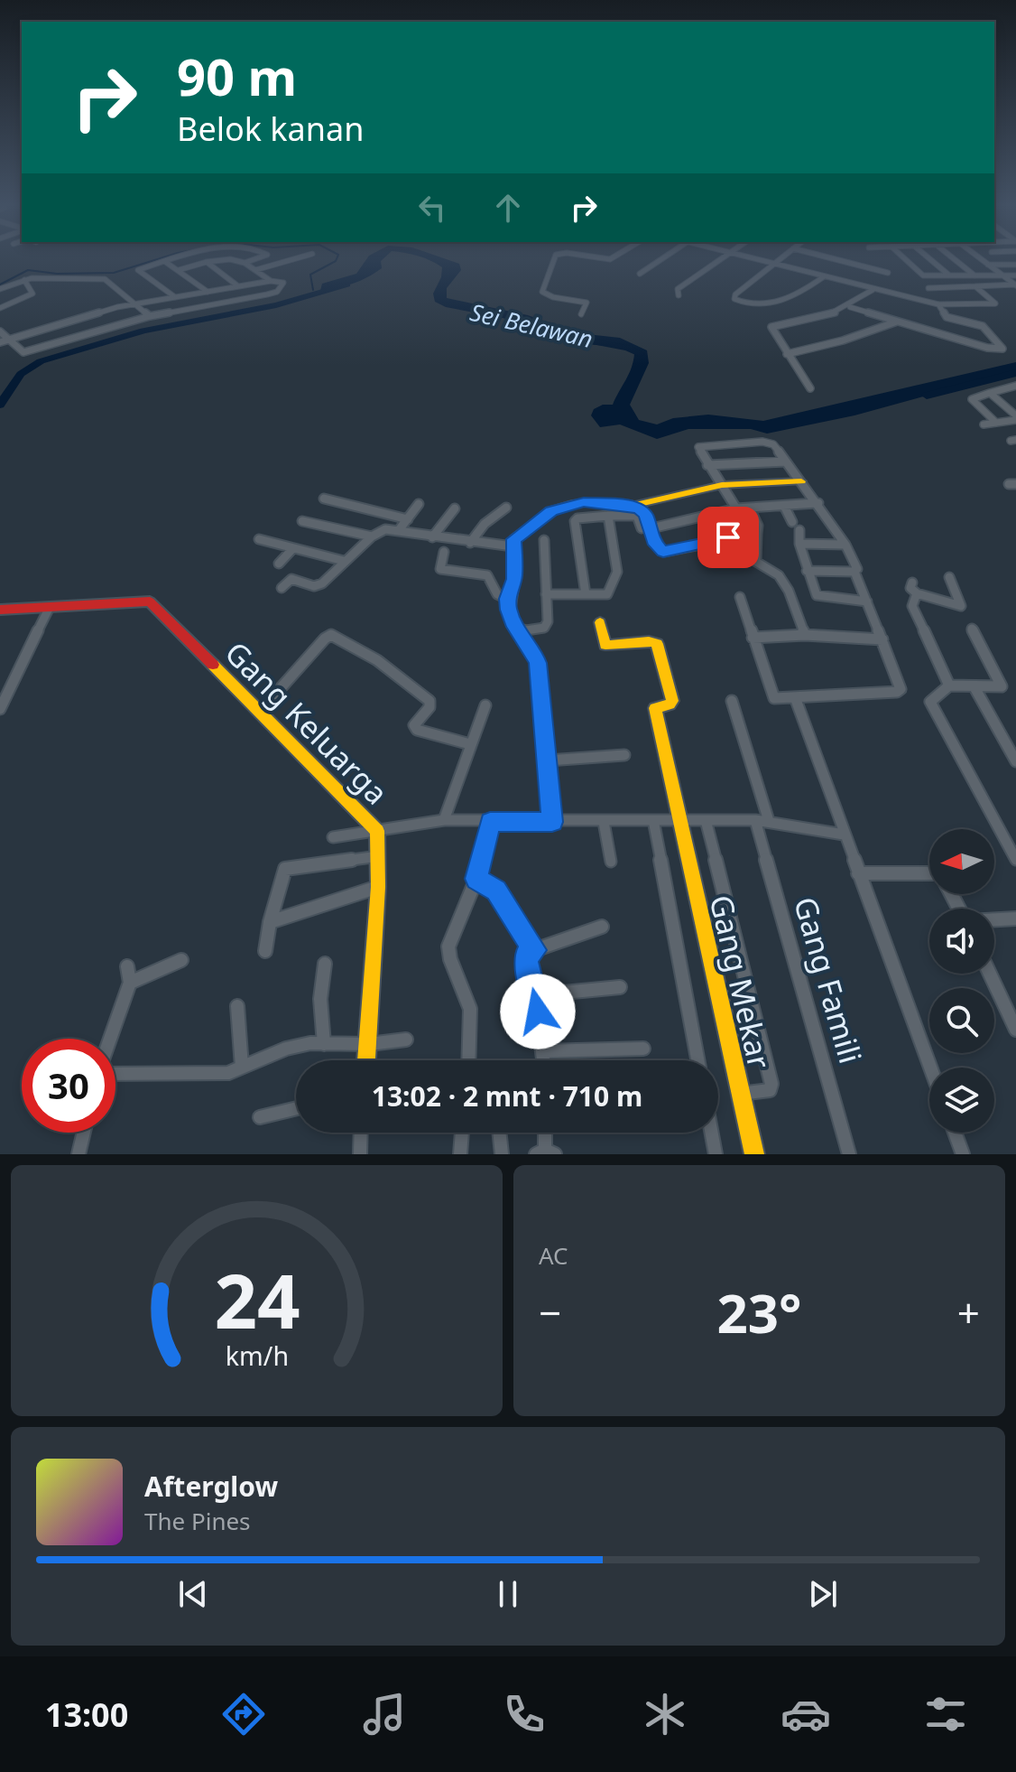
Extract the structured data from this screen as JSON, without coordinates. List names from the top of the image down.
{
  "streets": {
    "street": ["Gang Keluarga", "Gang Famili", "Gang Mekar"]
  },
  "water": ["Sei Belawan"],
  "north": "left",
  "page": {
    "turn": ["90 m", "Belok kanan"],
    "limit": "30",
    "trip": "13:02 · 2 mnt · 710 m",
    "tile": "AC",
    "heat": ["−", "23°", "+"],
    "song": ["Afterglow", "The Pines"],
    "tabs": "13:00",
    "gauge": ["24", "km/h"]
  }
}
